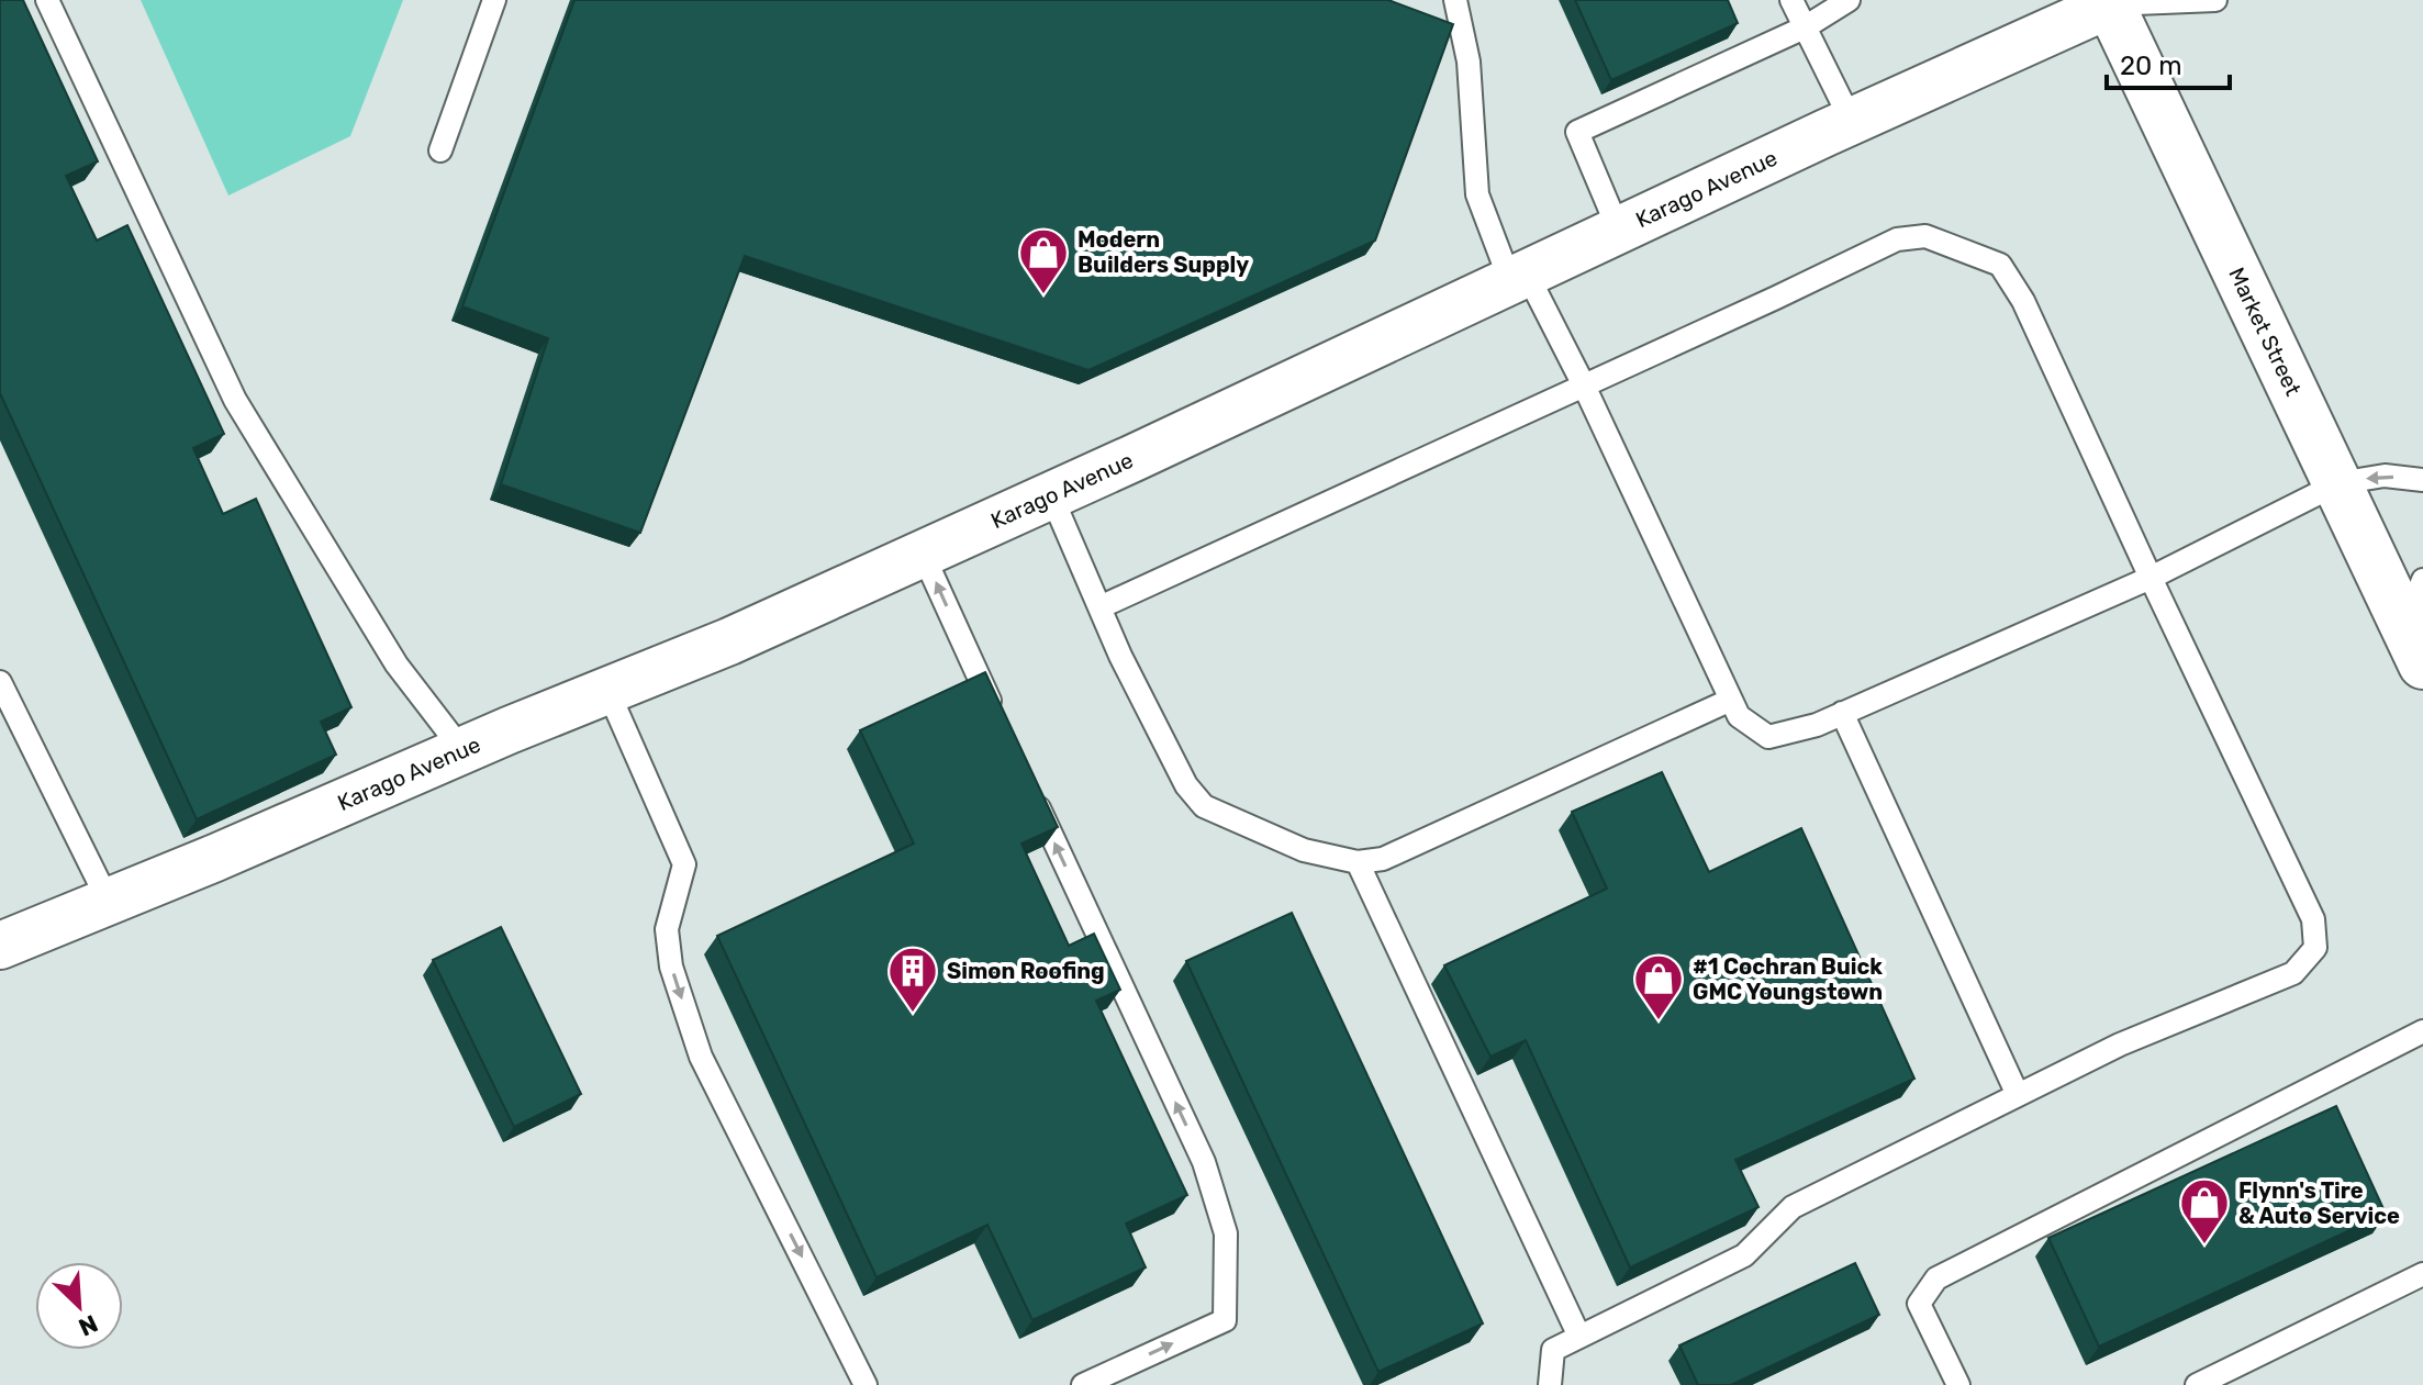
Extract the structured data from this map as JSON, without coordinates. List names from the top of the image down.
{
  "streets": {
    "main road": ["Market Street"],
    "street": ["Karago Avenue"]
  },
  "crossings": [
    ["Karago Avenue", "Market Street"]
  ],
  "places": {
    "shop": ["Modern Builders Supply", "#1 Cochran Buick GMC Youngstown", "Flynn's Tire & Auto Service"],
    "building": ["Simon Roofing"]
  },
  "scale_bar": "20 m",
  "north": "bottom right"
}
